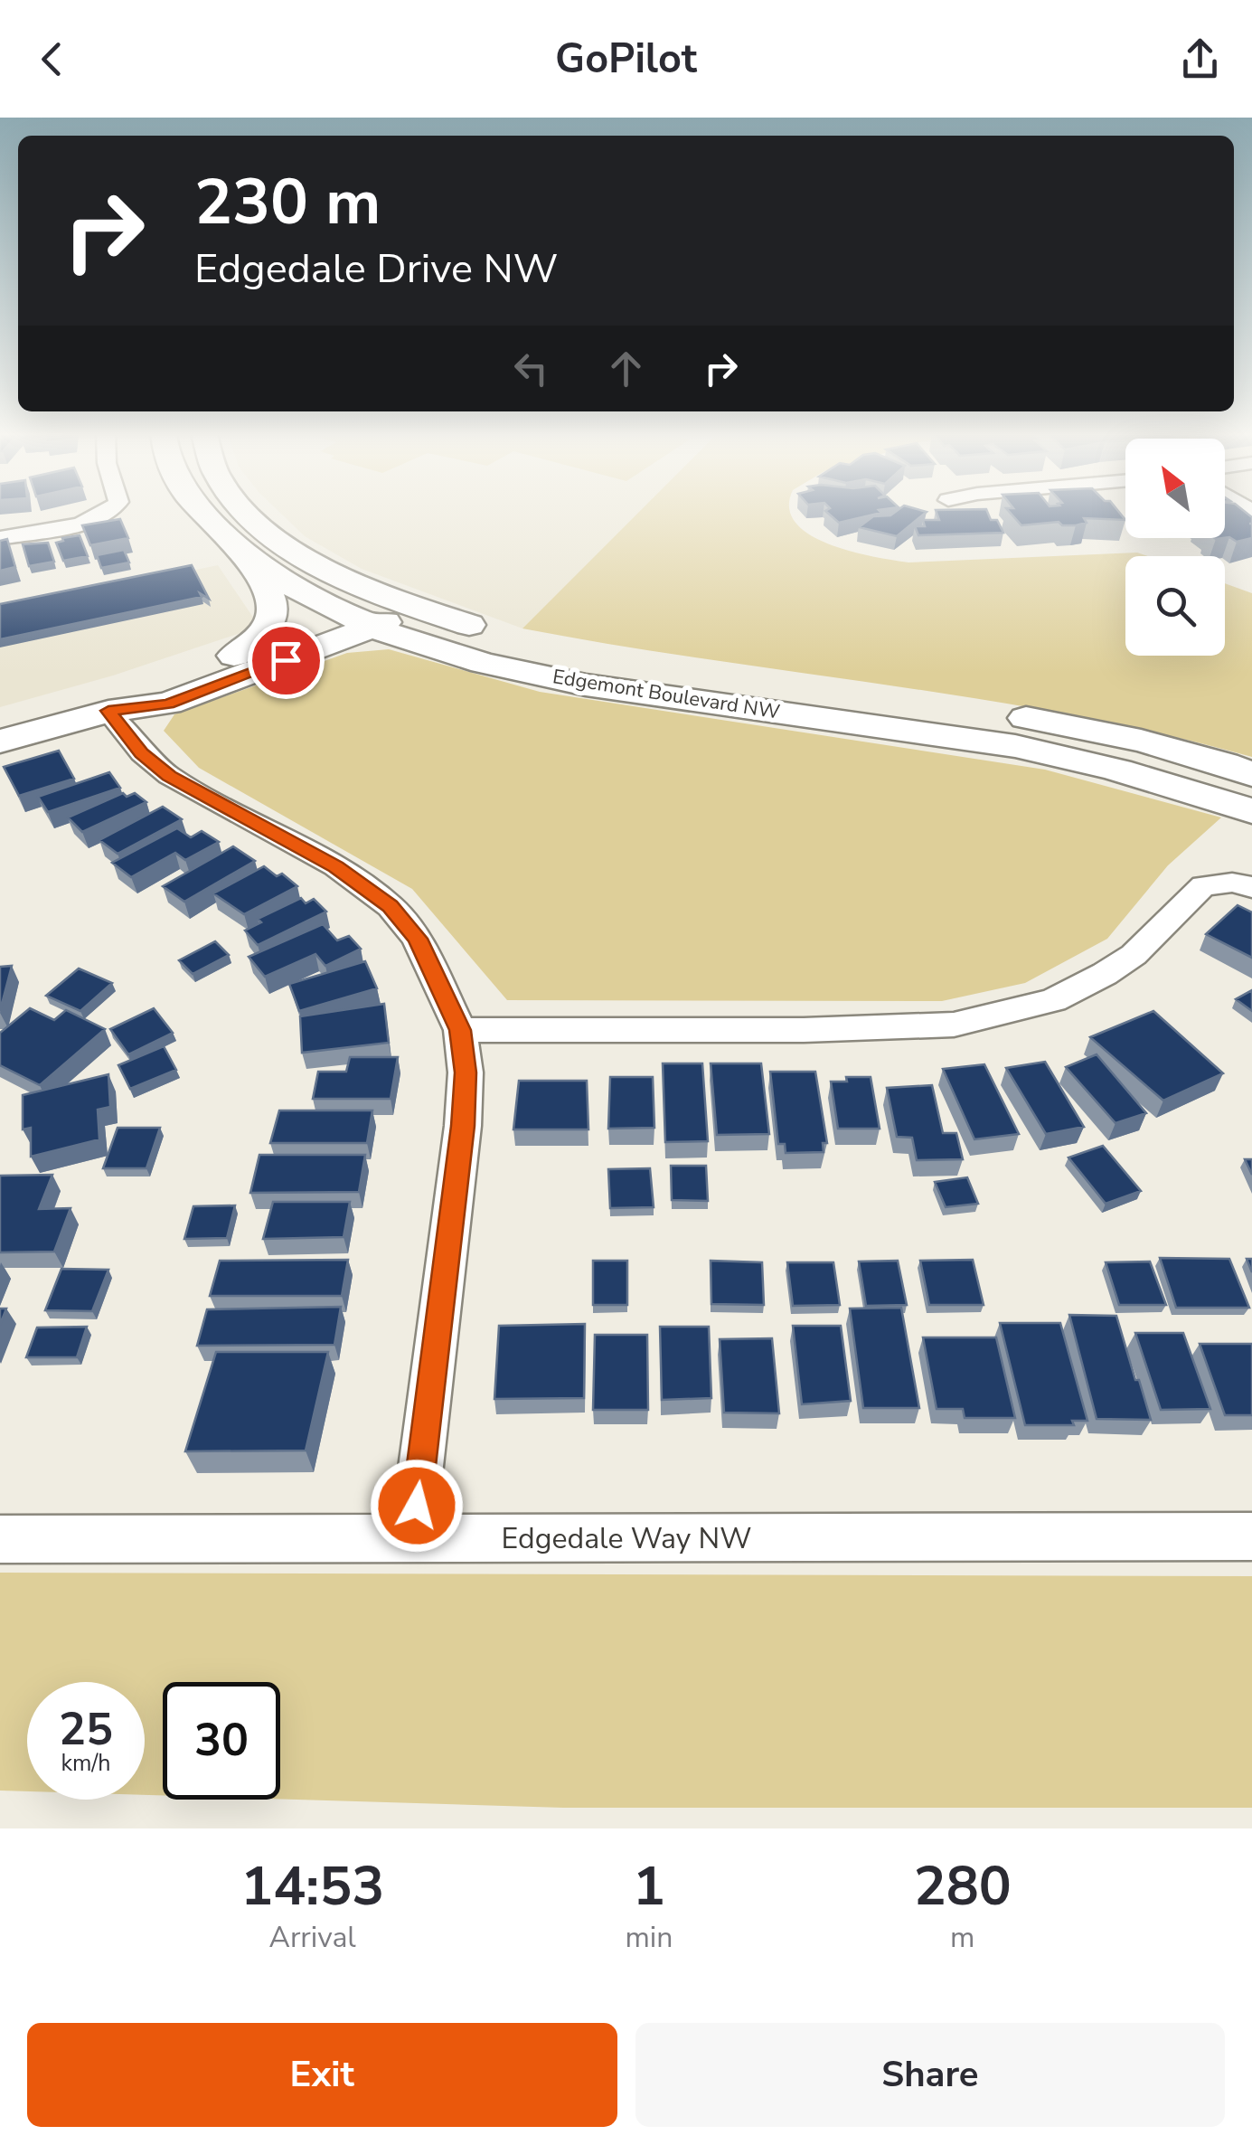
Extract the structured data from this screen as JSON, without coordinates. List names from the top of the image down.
{
  "streets": {
    "main road": ["Edgemont Boulevard NW"],
    "street": ["Edgedale Way NW"]
  },
  "north": "top left",
  "page": {
    "header": "GoPilot",
    "turn": ["230 m", "Edgedale Drive NW"],
    "speed": "25 km/h",
    "limit": "30",
    "eta": [
      "14:53",
      "Arrival",
      "1",
      "min",
      "280",
      "m"
    ],
    "buttons": ["Exit", "Share"]
  }
}
